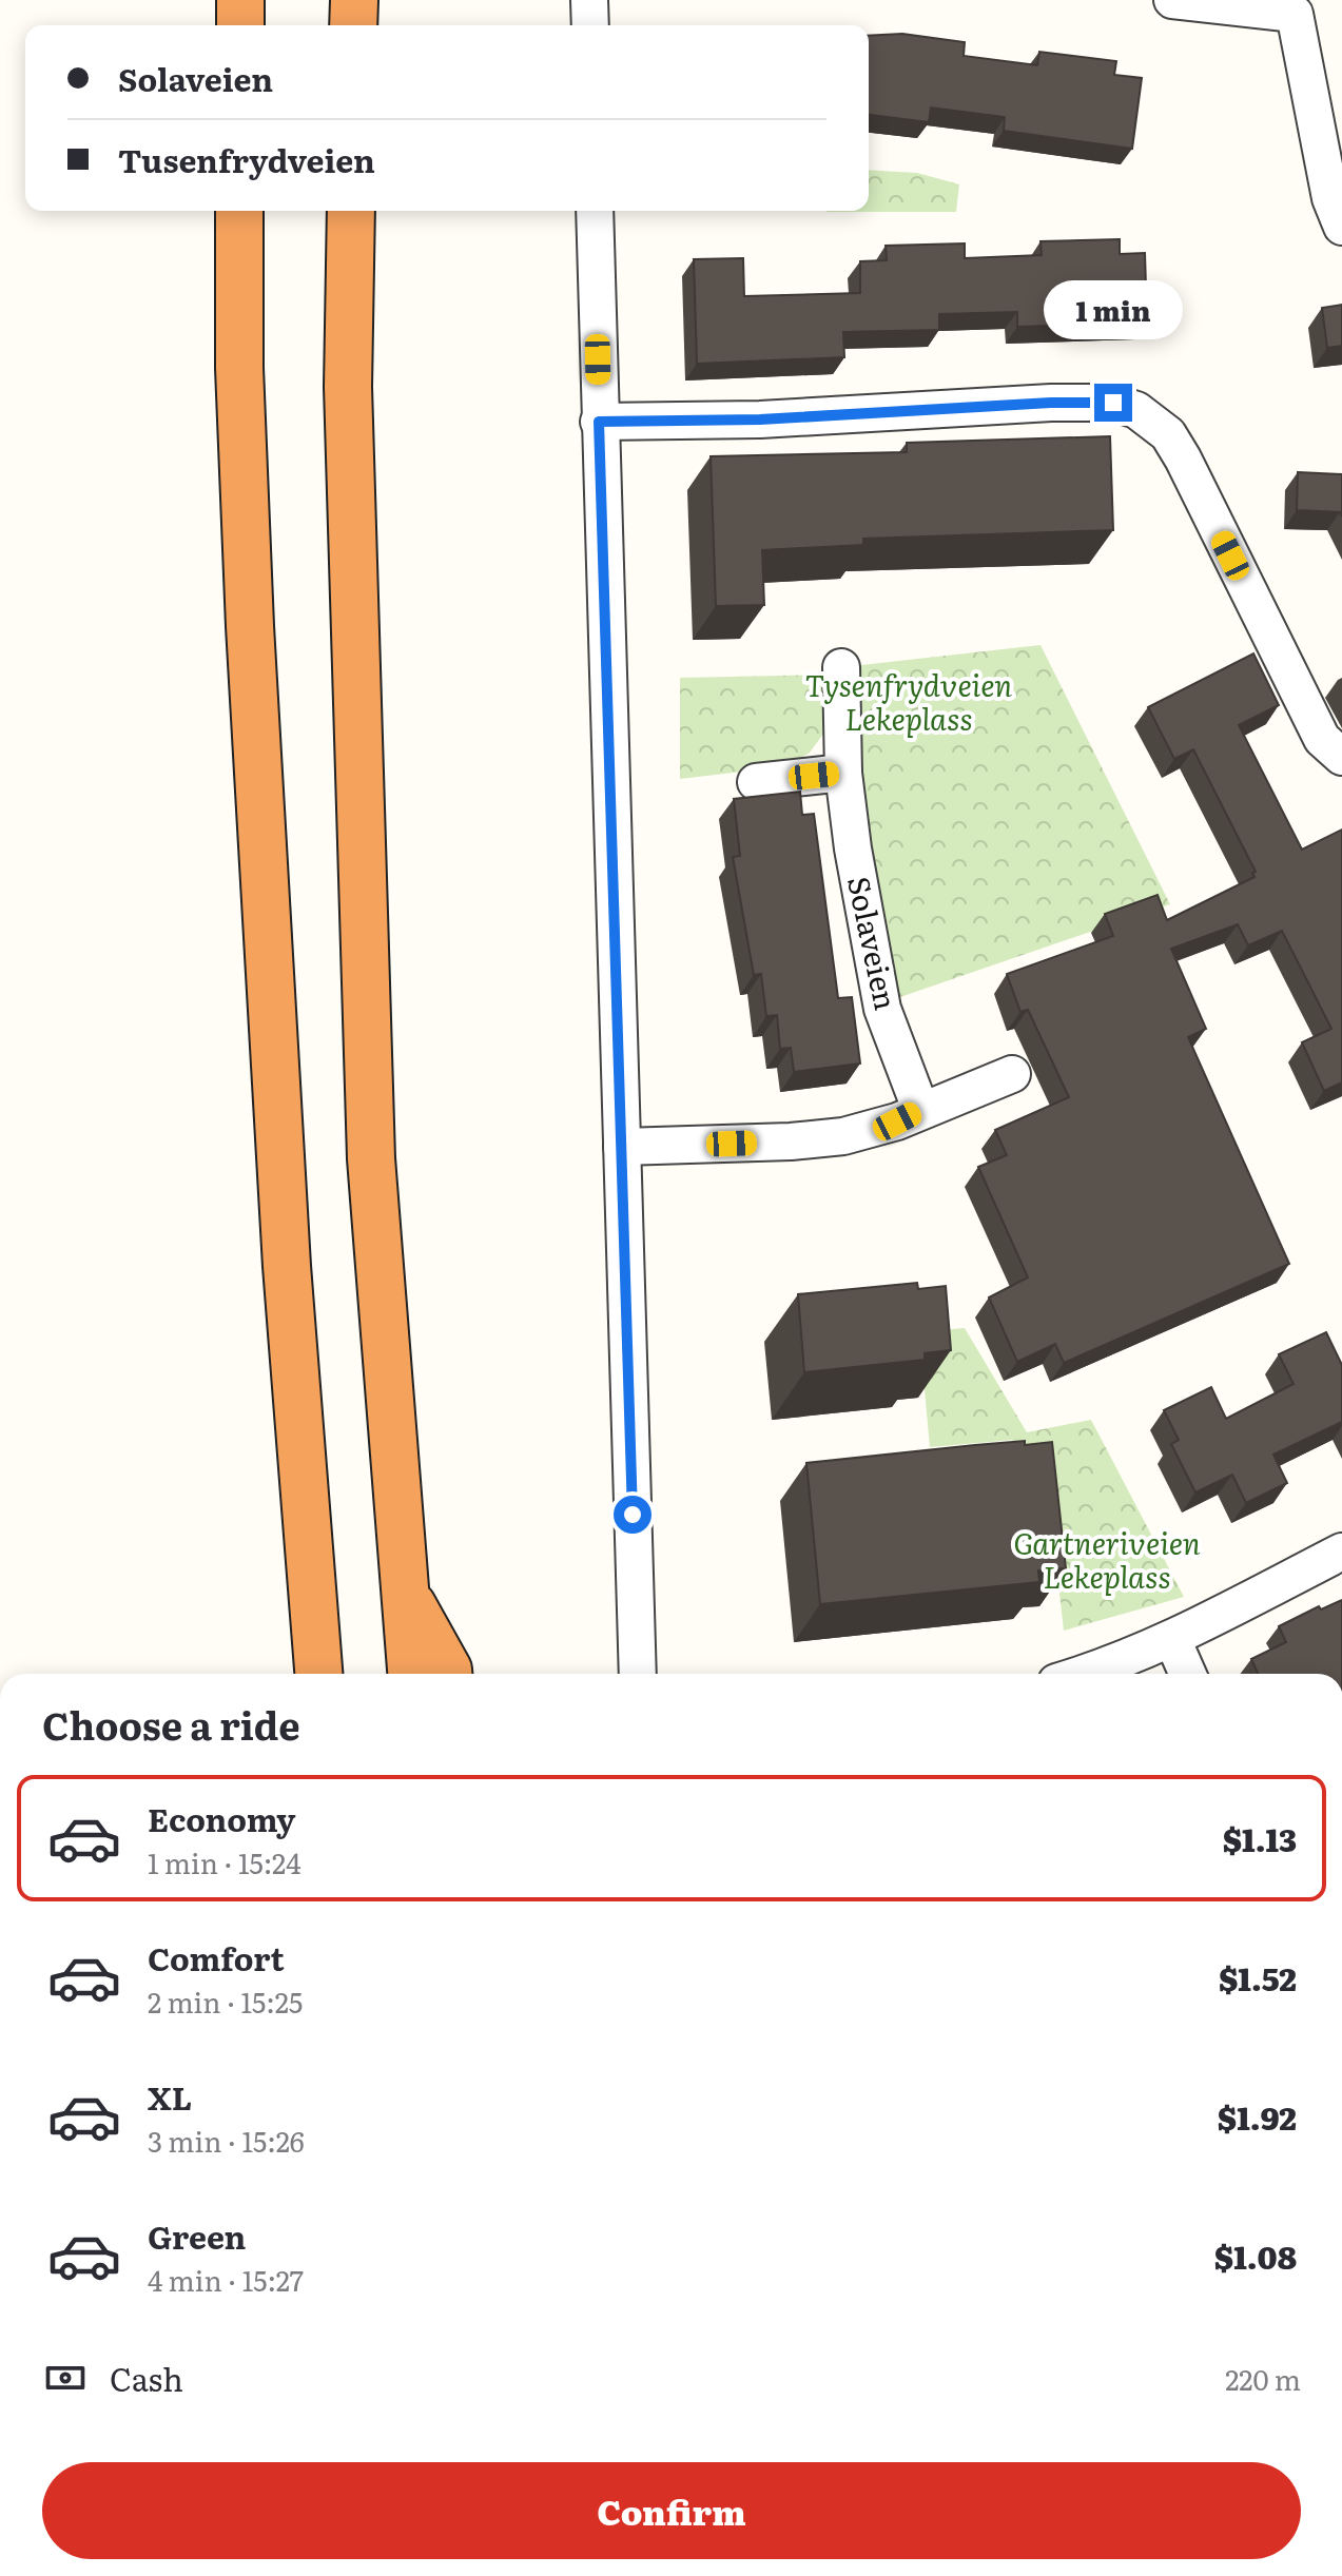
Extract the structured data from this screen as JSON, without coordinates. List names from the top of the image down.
{
  "streets": {
    "street": ["Solaveien"]
  },
  "parks": ["Tysenfrydveien Lekeplass", "Gartneriveien Lekeplass"],
  "page": {
    "banner": ["Solaveien", "Tusenfrydveien"],
    "bubble": "1 min",
    "heading": "Choose a ride",
    "list": [
      {
        "name": "Economy",
        "note": "1 min · 15:24",
        "value": "$1.13"
      },
      {
        "name": "Comfort",
        "note": "2 min · 15:25",
        "value": "$1.52"
      },
      {
        "name": "XL",
        "note": "3 min · 15:26",
        "value": "$1.92"
      },
      {
        "name": "Green",
        "note": "4 min · 15:27",
        "value": "$1.08"
      }
    ],
    "pay": ["Cash", "220 m"],
    "buttons": "Confirm"
  }
}
